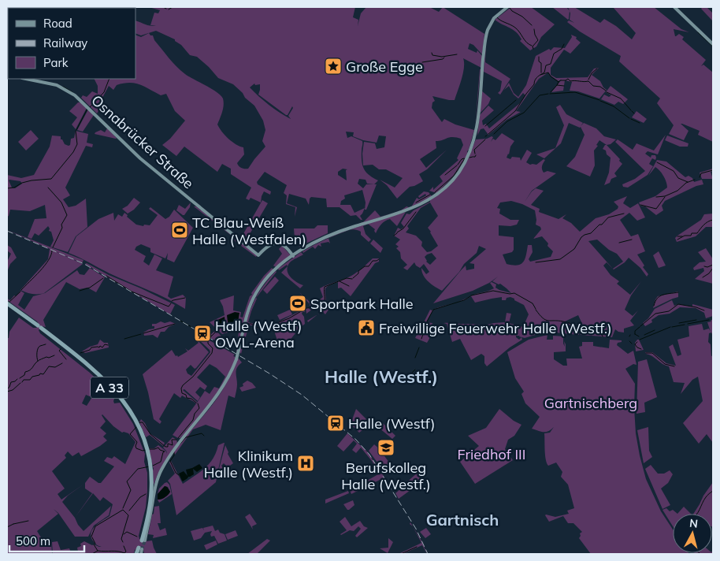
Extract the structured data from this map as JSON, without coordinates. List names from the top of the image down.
{
  "streets": {
    "highway": ["A 33"],
    "main road": ["Osnabrücker Straße"]
  },
  "districts": ["Halle (Westf.)", "Gartnisch"],
  "parks": ["Gartnischberg", "Friedhof III"],
  "places": {
    "place": ["Große Egge"],
    "sports": ["TC Blau-Weiß Halle (Westfalen)", "Sportpark Halle"],
    "public building": ["Freiwillige Feuerwehr Halle (Westf.)"],
    "station": ["Halle (Westf) OWL-Arena", "Halle (Westf)"],
    "school or university": ["Berufskolleg Halle (Westf.)"],
    "hospital": ["Klinikum Halle (Westf.)"]
  },
  "legend": ["Road", "Railway", "Park"],
  "scale_bar": "500 m",
  "north": "top"
}
